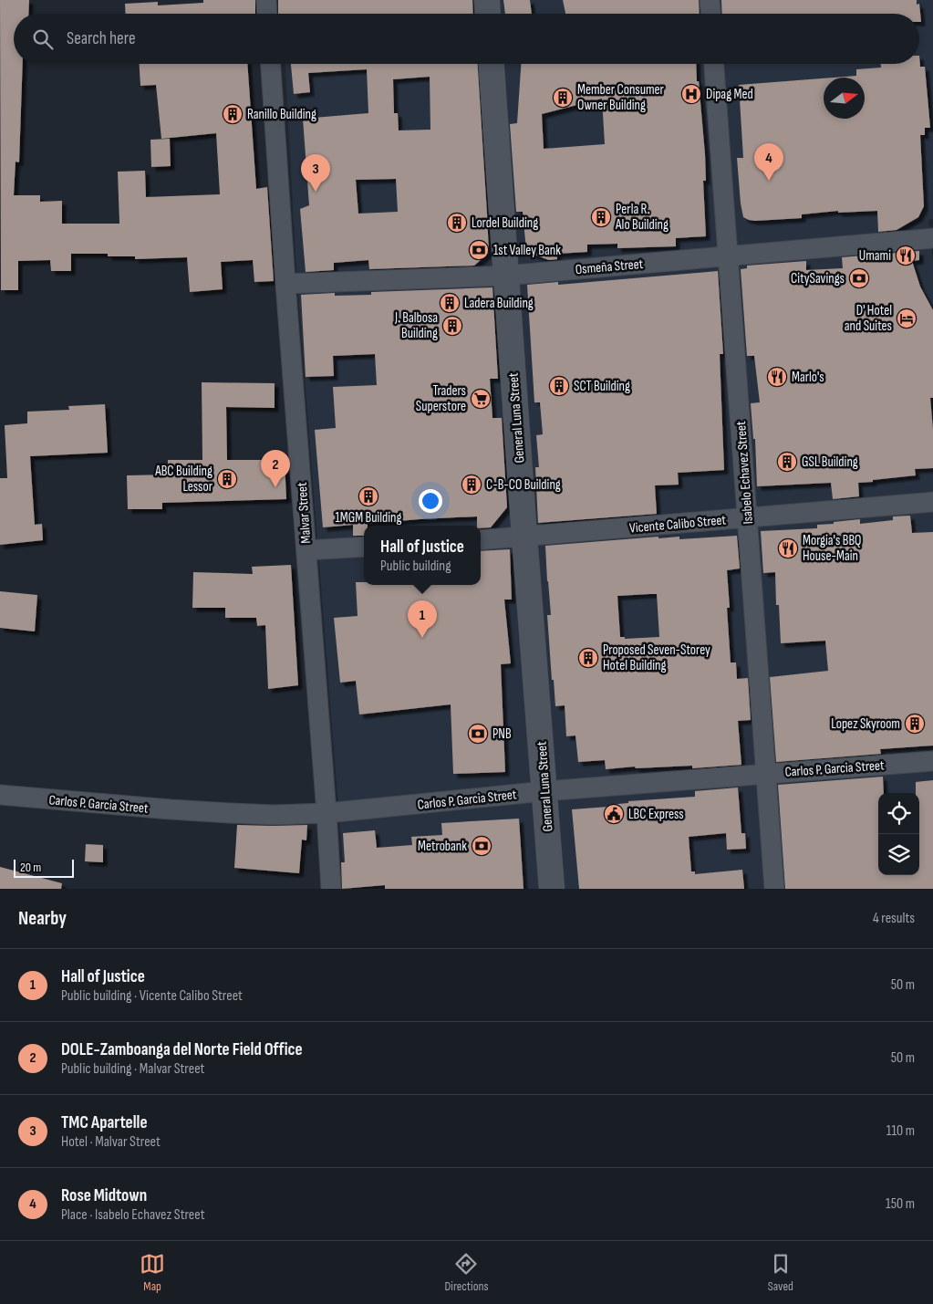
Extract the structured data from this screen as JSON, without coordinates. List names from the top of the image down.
{
  "streets": {
    "street": [
      "Osmeña Street",
      "General Luna Street",
      "Isabelo Echavez Street",
      "Malvar Street",
      "Vicente Calibo Street",
      "Carlos P. Garcia Street"
    ]
  },
  "crossings": [
    ["Osmeña Street", "General Luna Street"],
    ["Osmeña Street", "Isabelo Echavez Street"],
    ["Osmeña Street", "Malvar Street"],
    ["General Luna Street", "Vicente Calibo Street"],
    ["General Luna Street", "Carlos P. Garcia Street"],
    ["Isabelo Echavez Street", "Vicente Calibo Street"],
    ["Isabelo Echavez Street", "Carlos P. Garcia Street"],
    ["Malvar Street", "Carlos P. Garcia Street"]
  ],
  "places": {
    "hospital": ["Dipag Med"],
    "building": [
      "Member Consumer Owner Building",
      "Ranillo Building",
      "Perla R. Alo Building",
      "Lordel Building",
      "Ladera Building",
      "J. Balbosa Building",
      "SCT Building",
      "GSL Building",
      "ABC Building Lessor",
      "C-B-CO Building",
      "1MGM Building",
      "Proposed Seven-Storey Hotel Building",
      "Lopez Skyroom"
    ],
    "bank": [
      "1st Valley Bank",
      "CitySavings",
      "PNB",
      "Metrobank"
    ],
    "restaurant": ["Umami", "Marlo's", "Morgia's BBQ House-Main"],
    "hotel": ["D' Hotel and Suites"],
    "supermarket": ["Traders Superstore"],
    "public building": ["LBC Express"]
  },
  "scale_bar": "20 m",
  "north": "right",
  "page": {
    "search": "Search here",
    "pins": [
      "4",
      "3",
      "2",
      "1"
    ],
    "popup": ["Hall of Justice", "Public building"],
    "scale": "20 m",
    "heading": ["Nearby", "4 results"],
    "list": [
      {
        "mark": "1",
        "name": "Hall of Justice",
        "note": "Public building · Vicente Calibo Street",
        "value": "50 m"
      },
      {
        "mark": "2",
        "name": "DOLE-Zamboanga del Norte Field Office",
        "note": "Public building · Malvar Street",
        "value": "50 m"
      },
      {
        "mark": "3",
        "name": "TMC Apartelle",
        "note": "Hotel · Malvar Street",
        "value": "110 m"
      },
      {
        "mark": "4",
        "name": "Rose Midtown",
        "note": "Place · Isabelo Echavez Street",
        "value": "150 m"
      }
    ],
    "nav": ["Map", "Directions", "Saved"]
  }
}
